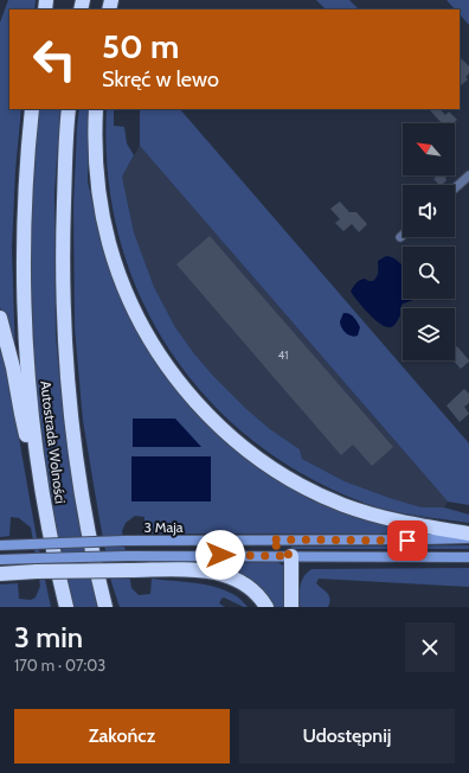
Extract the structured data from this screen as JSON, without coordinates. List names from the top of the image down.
{
  "streets": {
    "highway": ["Autostrada Wolności"],
    "main road": ["3 Maja"]
  },
  "house_numbers": ["41"],
  "north": "top left",
  "page": {
    "turn": ["50 m", "Skręć w lewo"],
    "heading": ["3 min", "170 m · 07:03"],
    "buttons": ["Zakończ", "Udostępnij"]
  }
}
